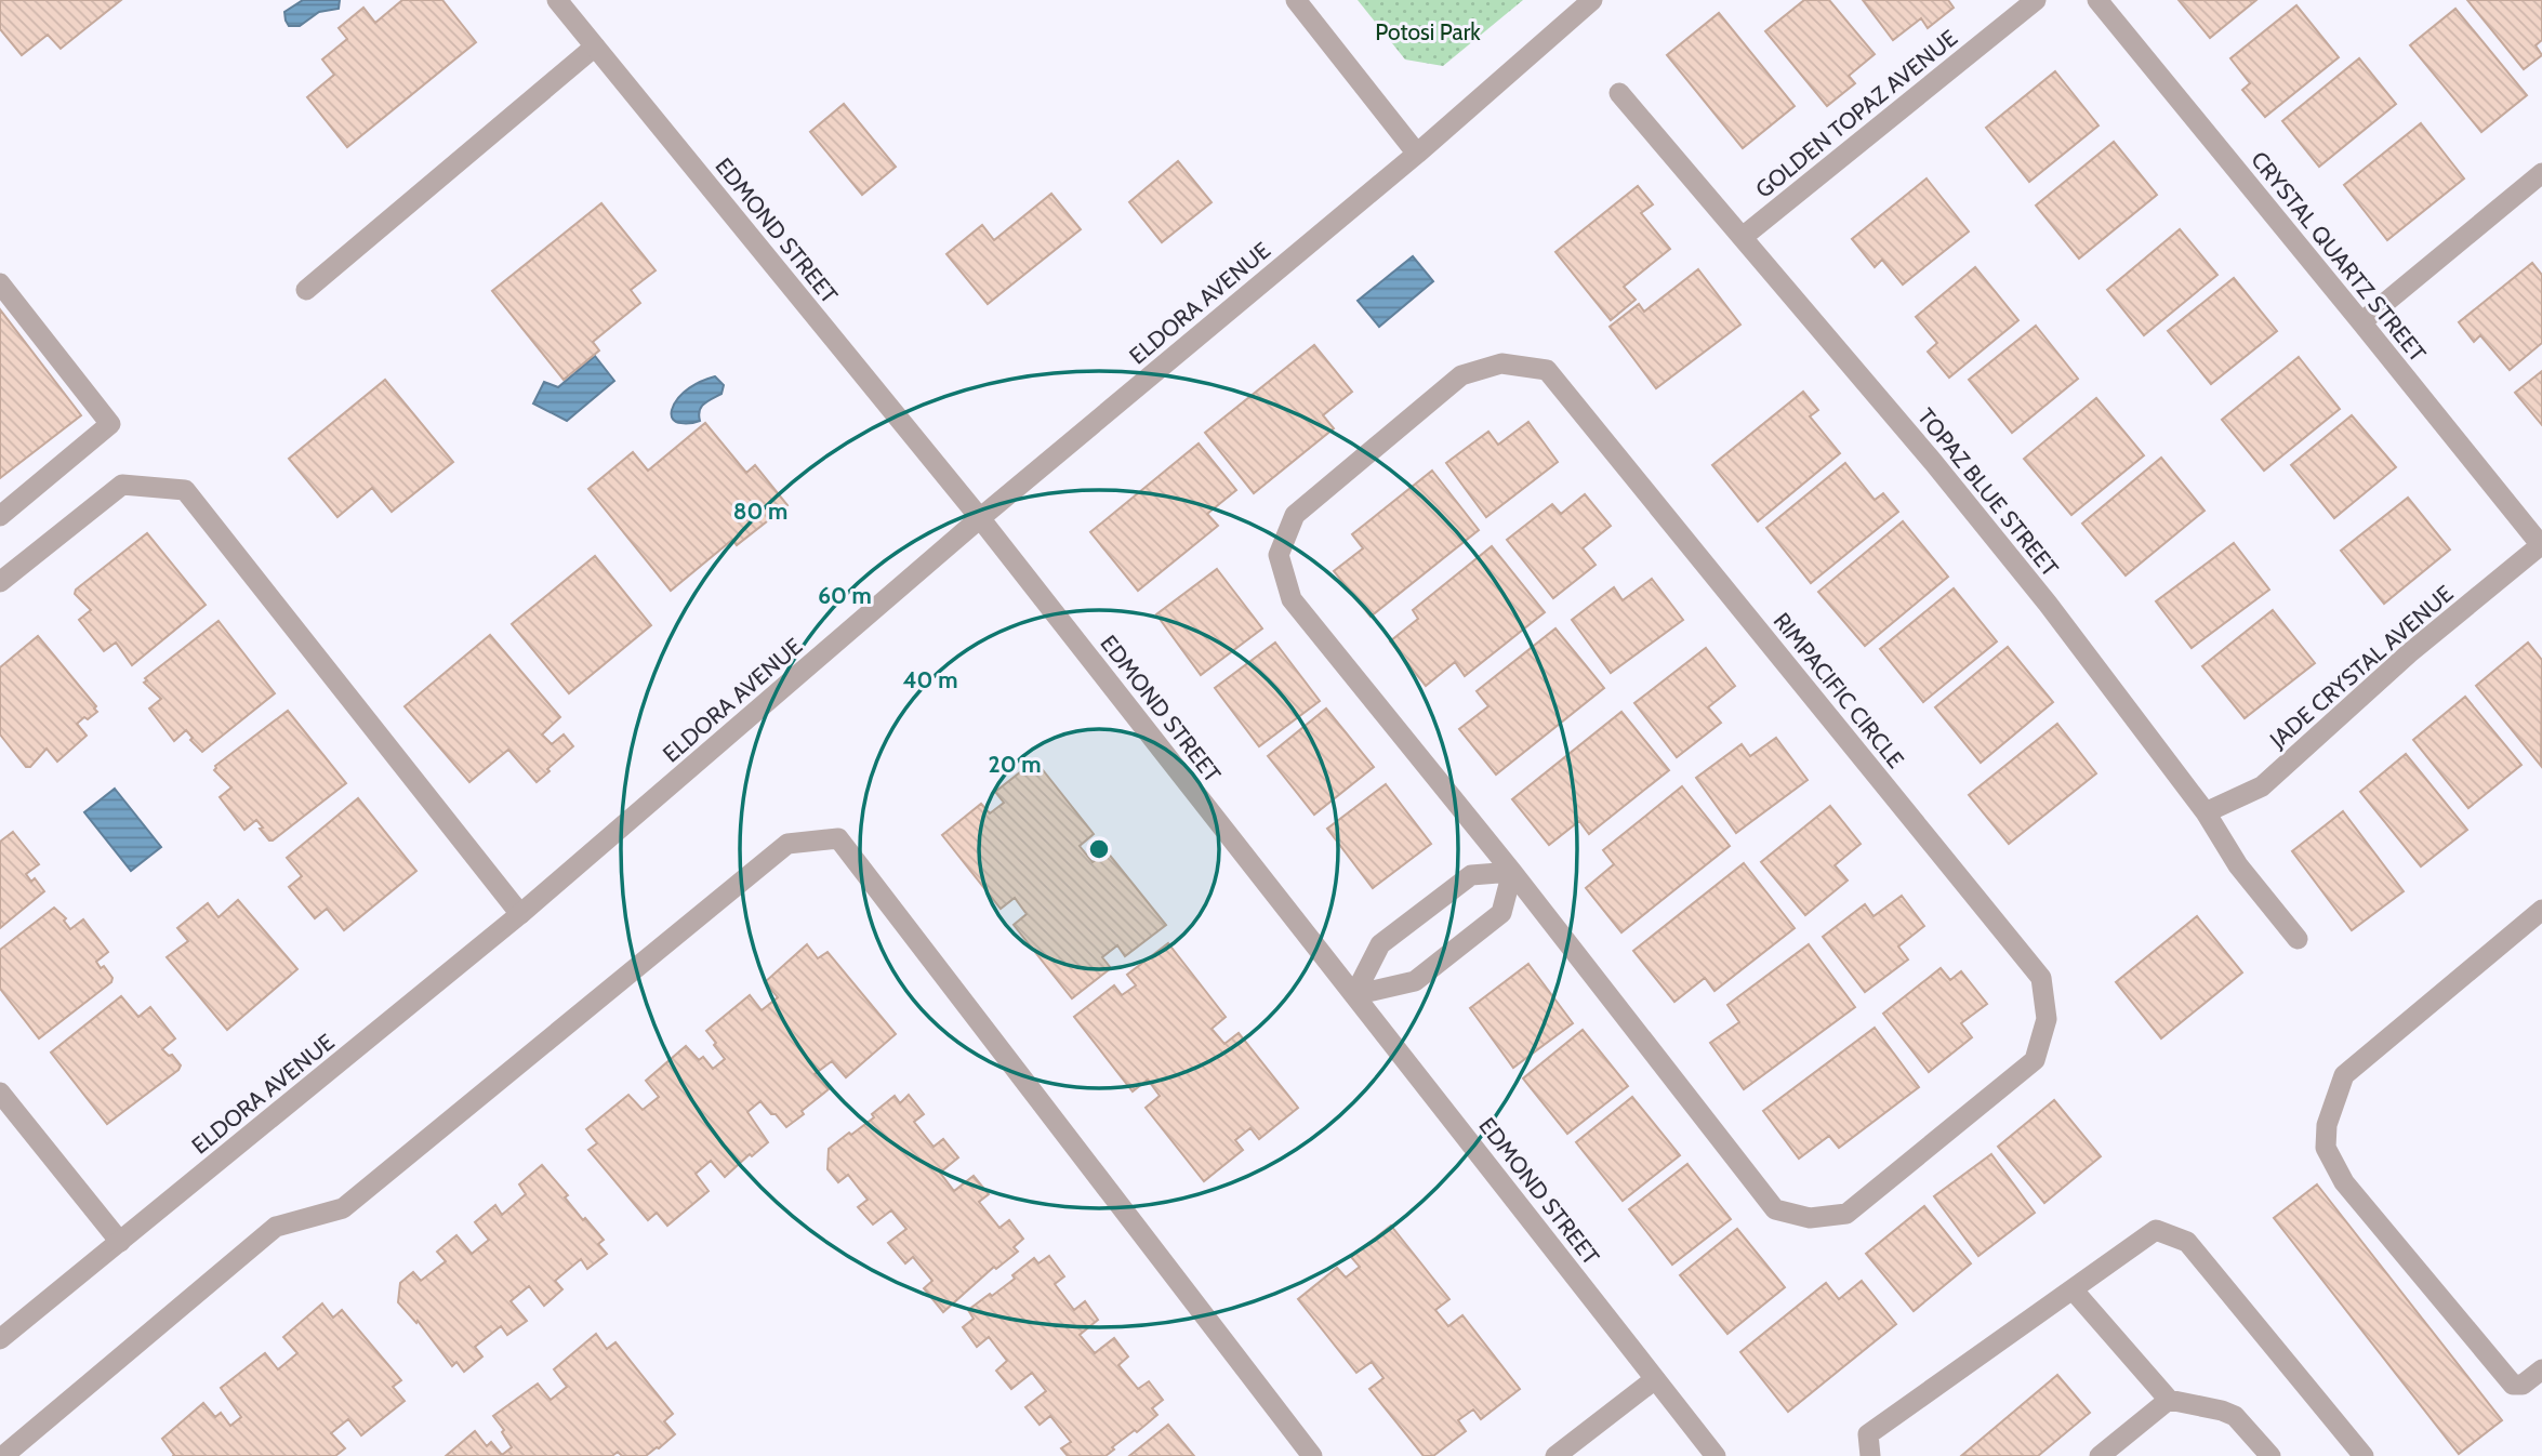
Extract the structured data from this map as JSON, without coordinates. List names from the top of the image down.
{
  "streets": {
    "street": [
      "GOLDEN TOPAZ AVENUE",
      "EDMOND STREET",
      "CRYSTAL QUARTZ STREET",
      "ELDORA AVENUE",
      "TOPAZ BLUE STREET",
      "JADE CRYSTAL AVENUE",
      "RIMPACIFIC CIRCLE"
    ]
  },
  "crossings": [
    ["GOLDEN TOPAZ AVENUE", "TOPAZ BLUE STREET"],
    ["EDMOND STREET", "ELDORA AVENUE"],
    ["CRYSTAL QUARTZ STREET", "JADE CRYSTAL AVENUE"],
    ["TOPAZ BLUE STREET", "JADE CRYSTAL AVENUE"]
  ],
  "parks": ["Potosi Park"],
  "rings": [
    "80 m",
    "60 m",
    "40 m",
    "20 m"
  ]
}
